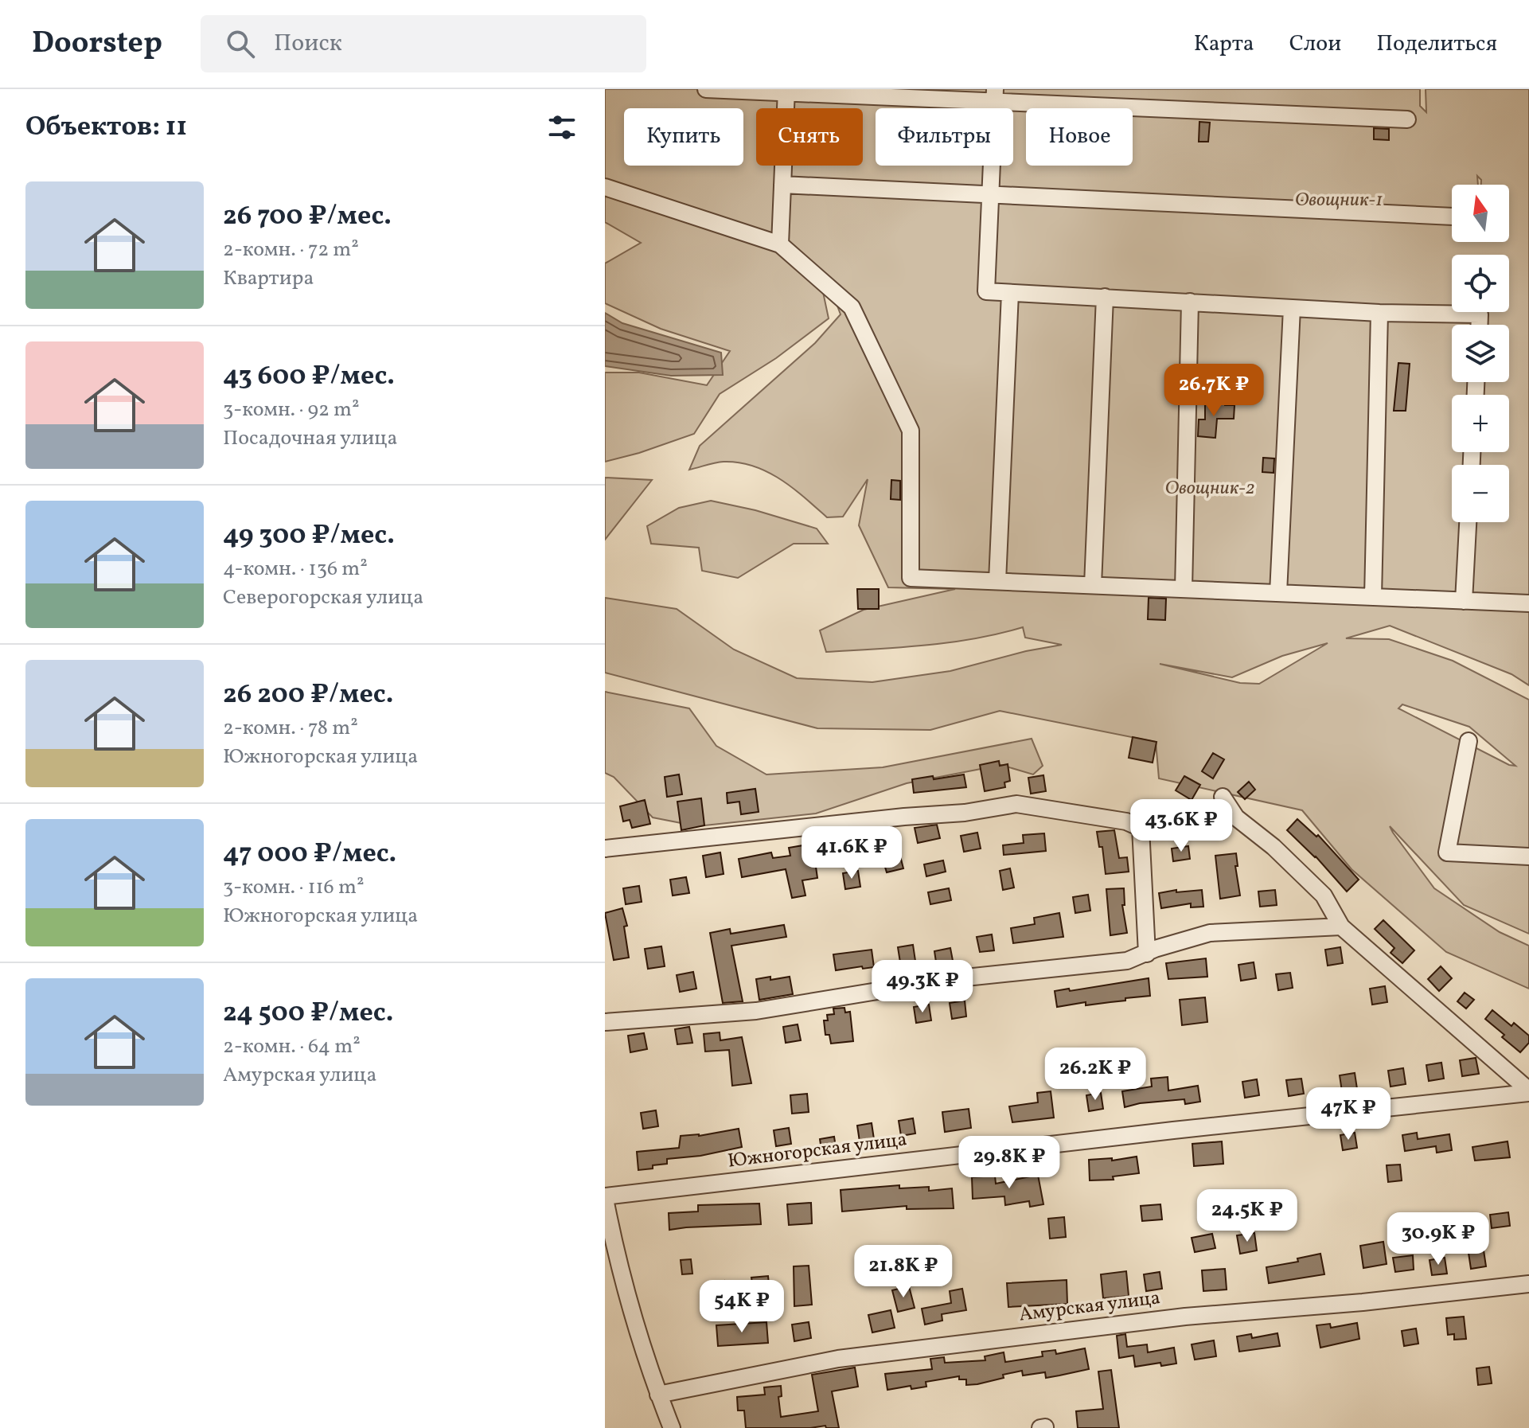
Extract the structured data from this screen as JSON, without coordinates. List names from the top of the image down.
{
  "streets": {
    "street": ["Южногорская улица", "Амурская улица"]
  },
  "parks": ["Овощник-1", "Овощник-2"],
  "north": "top",
  "page": {
    "header": "Doorstep",
    "search": "Поиск",
    "nav": ["Карта", "Слои", "Поделиться"],
    "heading": "Объектов: 11",
    "chip": [
      "Купить",
      "Снять",
      "Фильтры",
      "Новое"
    ],
    "list": [
      {
        "name": "26 700 ₽/мес.",
        "note": "2-комн. · 72 m² · Квартира"
      },
      {
        "name": "43 600 ₽/мес.",
        "note": "3-комн. · 92 m² · Посадочная улица"
      },
      {
        "name": "49 300 ₽/мес.",
        "note": "4-комн. · 136 m² · Северогорская улица"
      },
      {
        "name": "26 200 ₽/мес.",
        "note": "2-комн. · 78 m² · Южногорская улица"
      },
      {
        "name": "47 000 ₽/мес.",
        "note": "3-комн. · 116 m² · Южногорская улица"
      },
      {
        "name": "24 500 ₽/мес.",
        "note": "2-комн. · 64 m² · Амурская улица"
      }
    ],
    "map_buttons": ["+", "−"],
    "price": [
      "26.7K ₽",
      "43.6K ₽",
      "41.6K ₽",
      "49.3K ₽",
      "26.2K ₽",
      "47K ₽",
      "29.8K ₽",
      "24.5K ₽",
      "30.9K ₽",
      "21.8K ₽",
      "54K ₽"
    ]
  }
}
